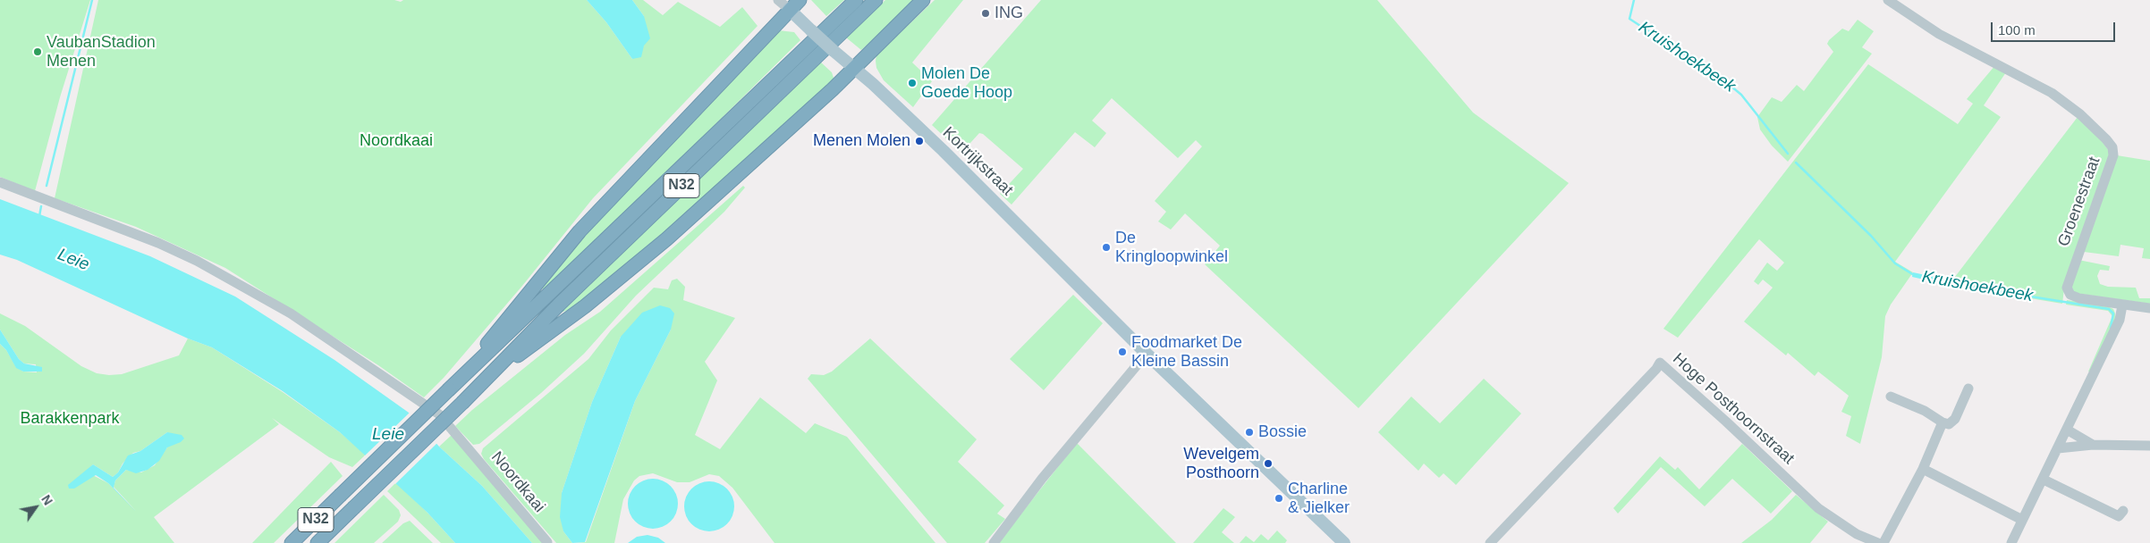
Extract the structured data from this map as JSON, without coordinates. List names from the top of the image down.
{
  "streets": {
    "highway": ["N32"],
    "main road": ["Kortrijkstraat"],
    "street": ["Groenestraat", "Hoge Posthoornstraat", "Noordkaai"]
  },
  "water": ["Kruishoekbeek", "Leie"],
  "parks": ["Noordkaai", "Barakkenpark"],
  "places": [
    "ING",
    "VaubanStadion Menen",
    "Molen De Goede Hoop",
    "Menen Molen",
    "De Kringloopwinkel",
    "Foodmarket De Kleine Bassin",
    "Bossie",
    "Wevelgem Posthoorn",
    "Charline & Jielker"
  ],
  "scale_bar": "100 m",
  "north": "top right"
}
